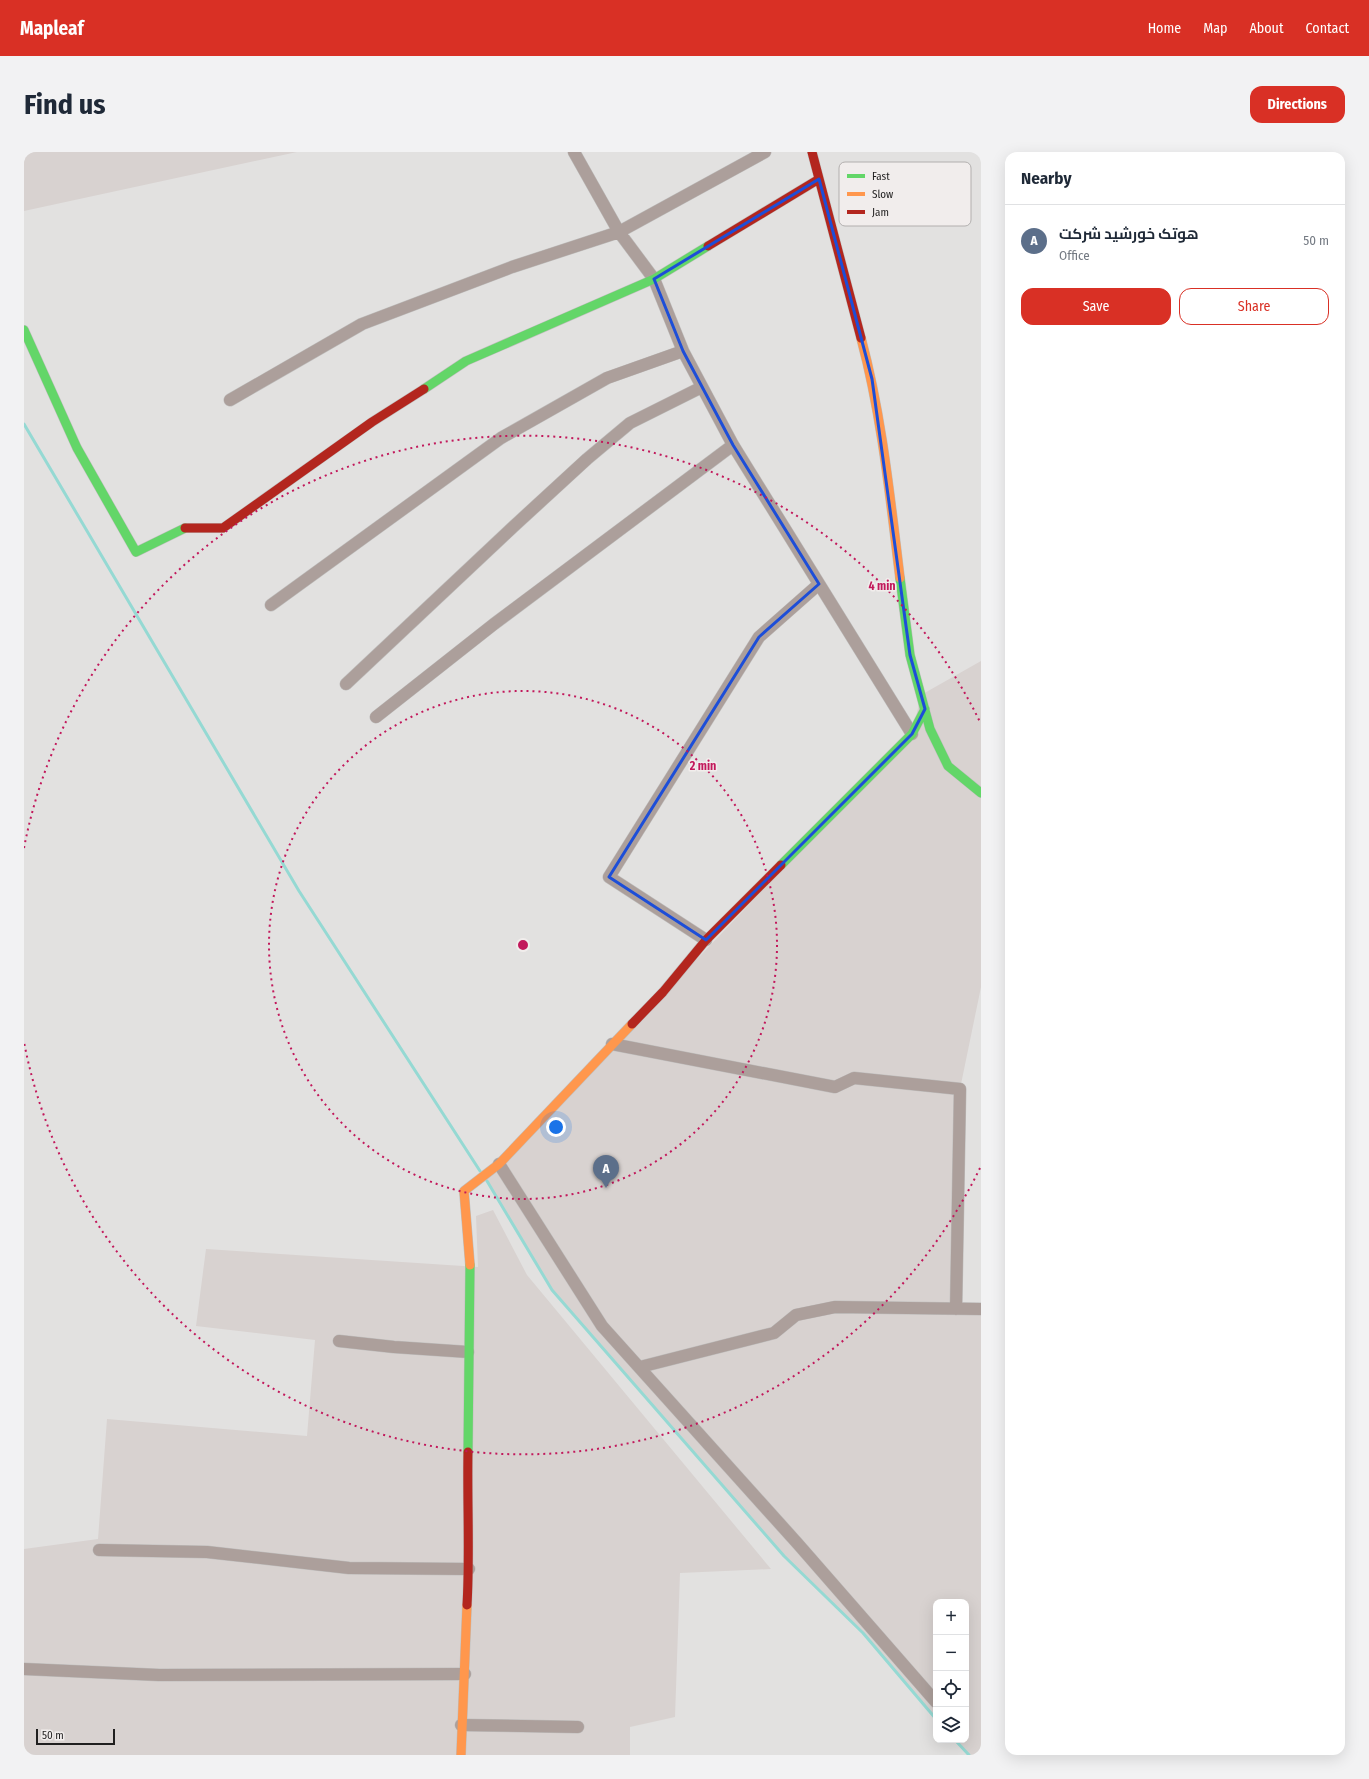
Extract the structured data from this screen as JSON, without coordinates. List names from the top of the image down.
{
  "legend": ["Fast", "Slow", "Jam"],
  "scale_bar": "50 m",
  "page": {
    "header": "Mapleaf",
    "nav": [
      "Home",
      "Map",
      "About",
      "Contact"
    ],
    "buttons": [
      "Directions",
      ["Save", "Share"]
    ],
    "title": "Find us",
    "heading": "Nearby",
    "list": [
      {
        "mark": "A",
        "name": "هوتک خورشید شرکت",
        "note": "Office",
        "value": "50 m"
      }
    ],
    "pins": "A",
    "map_buttons": ["+", "−"],
    "scale": "50 m"
  },
  "rings": ["4 min", "2 min"]
}
